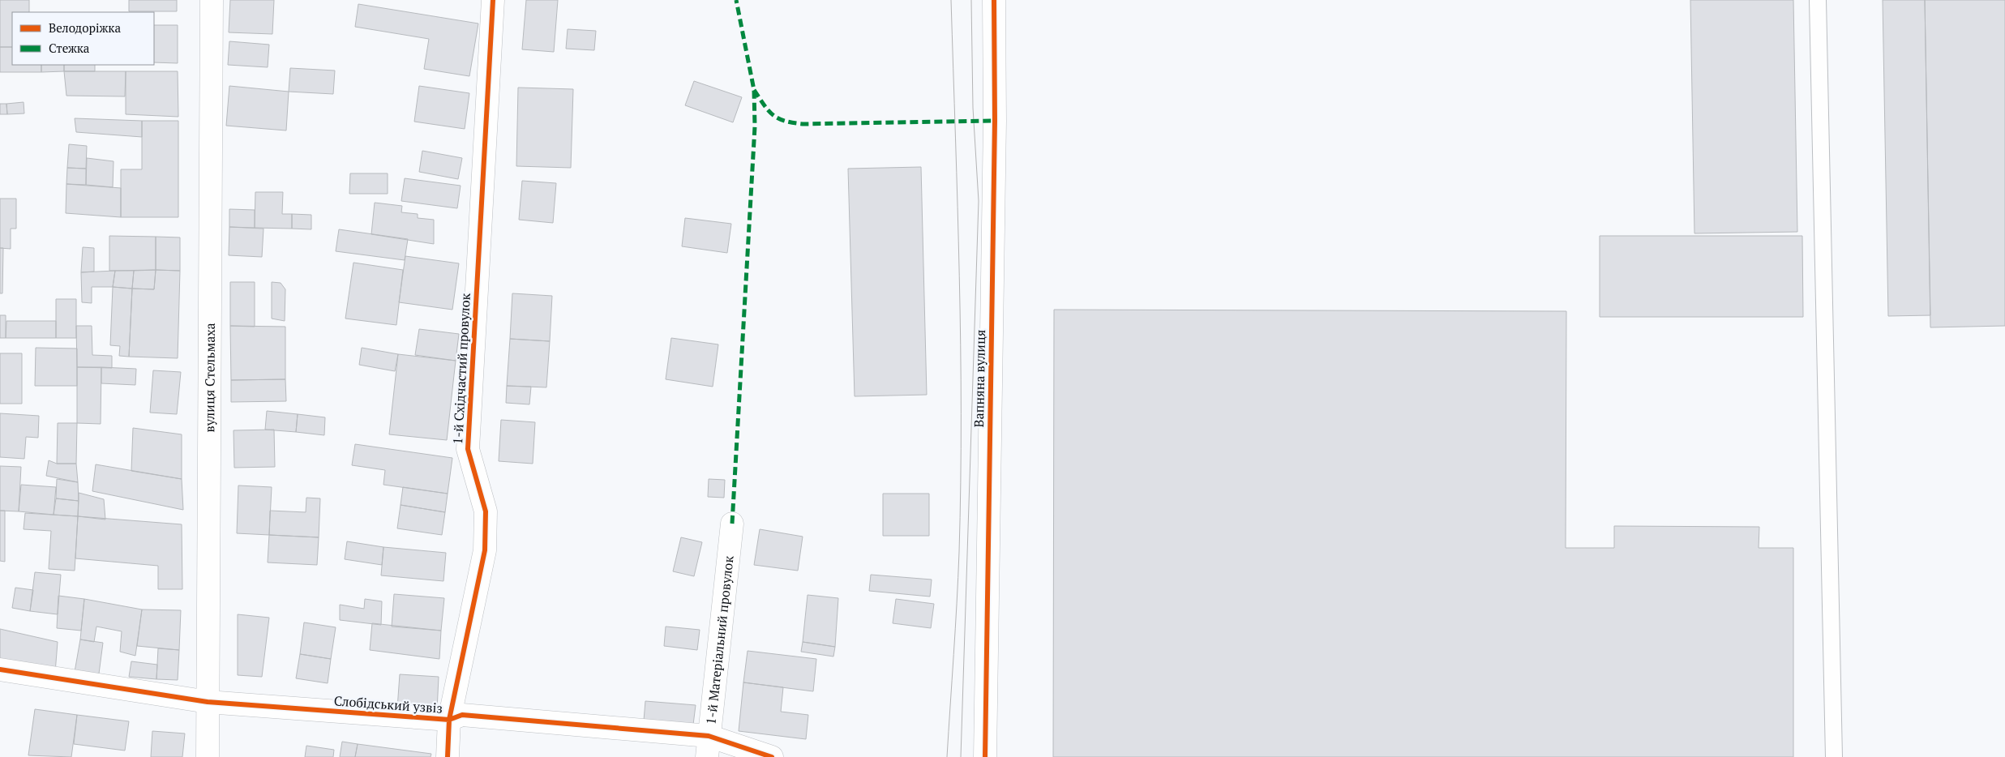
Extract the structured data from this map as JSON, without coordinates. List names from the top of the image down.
{
  "streets": {
    "street": [
      "1-й Східчастий провулок",
      "вулиця Стельмаха",
      "Вапняна вулиця",
      "1-й Матеріальний провулок",
      "Слобідський узвіз"
    ]
  },
  "crossings": [
    ["1-й Східчастий провулок", "Слобідський узвіз"],
    ["вулиця Стельмаха", "Слобідський узвіз"],
    ["1-й Матеріальний провулок", "Слобідський узвіз"]
  ],
  "legend": ["Велодоріжка", "Стежка"]
}
